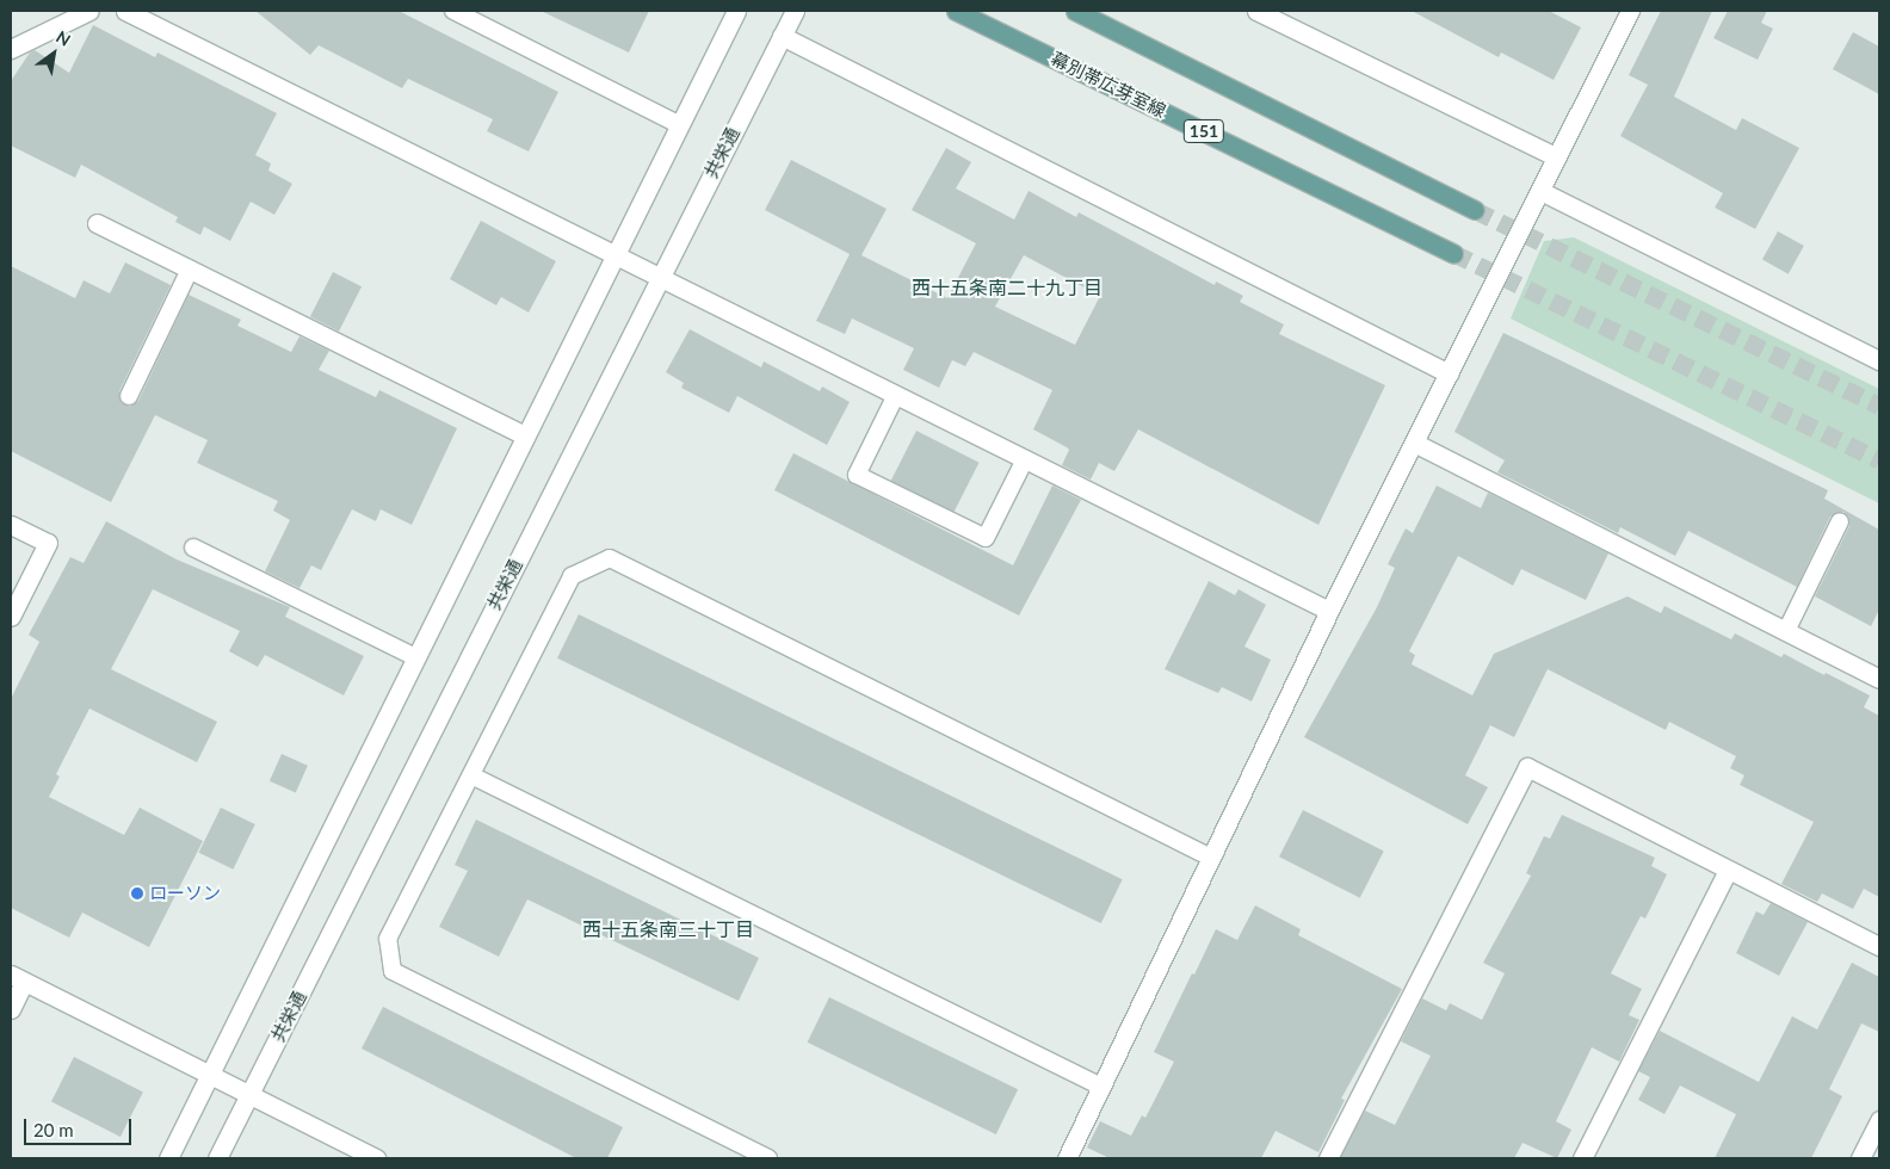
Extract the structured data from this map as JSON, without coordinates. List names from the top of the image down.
{
  "streets": {
    "main road": ["幕別帯広芽室線", "151"],
    "street": ["共栄通"]
  },
  "districts": ["西十五条南二十九丁目", "西十五条南三十丁目"],
  "places": ["ローソン"],
  "scale_bar": "20 m",
  "north": "top right"
}
